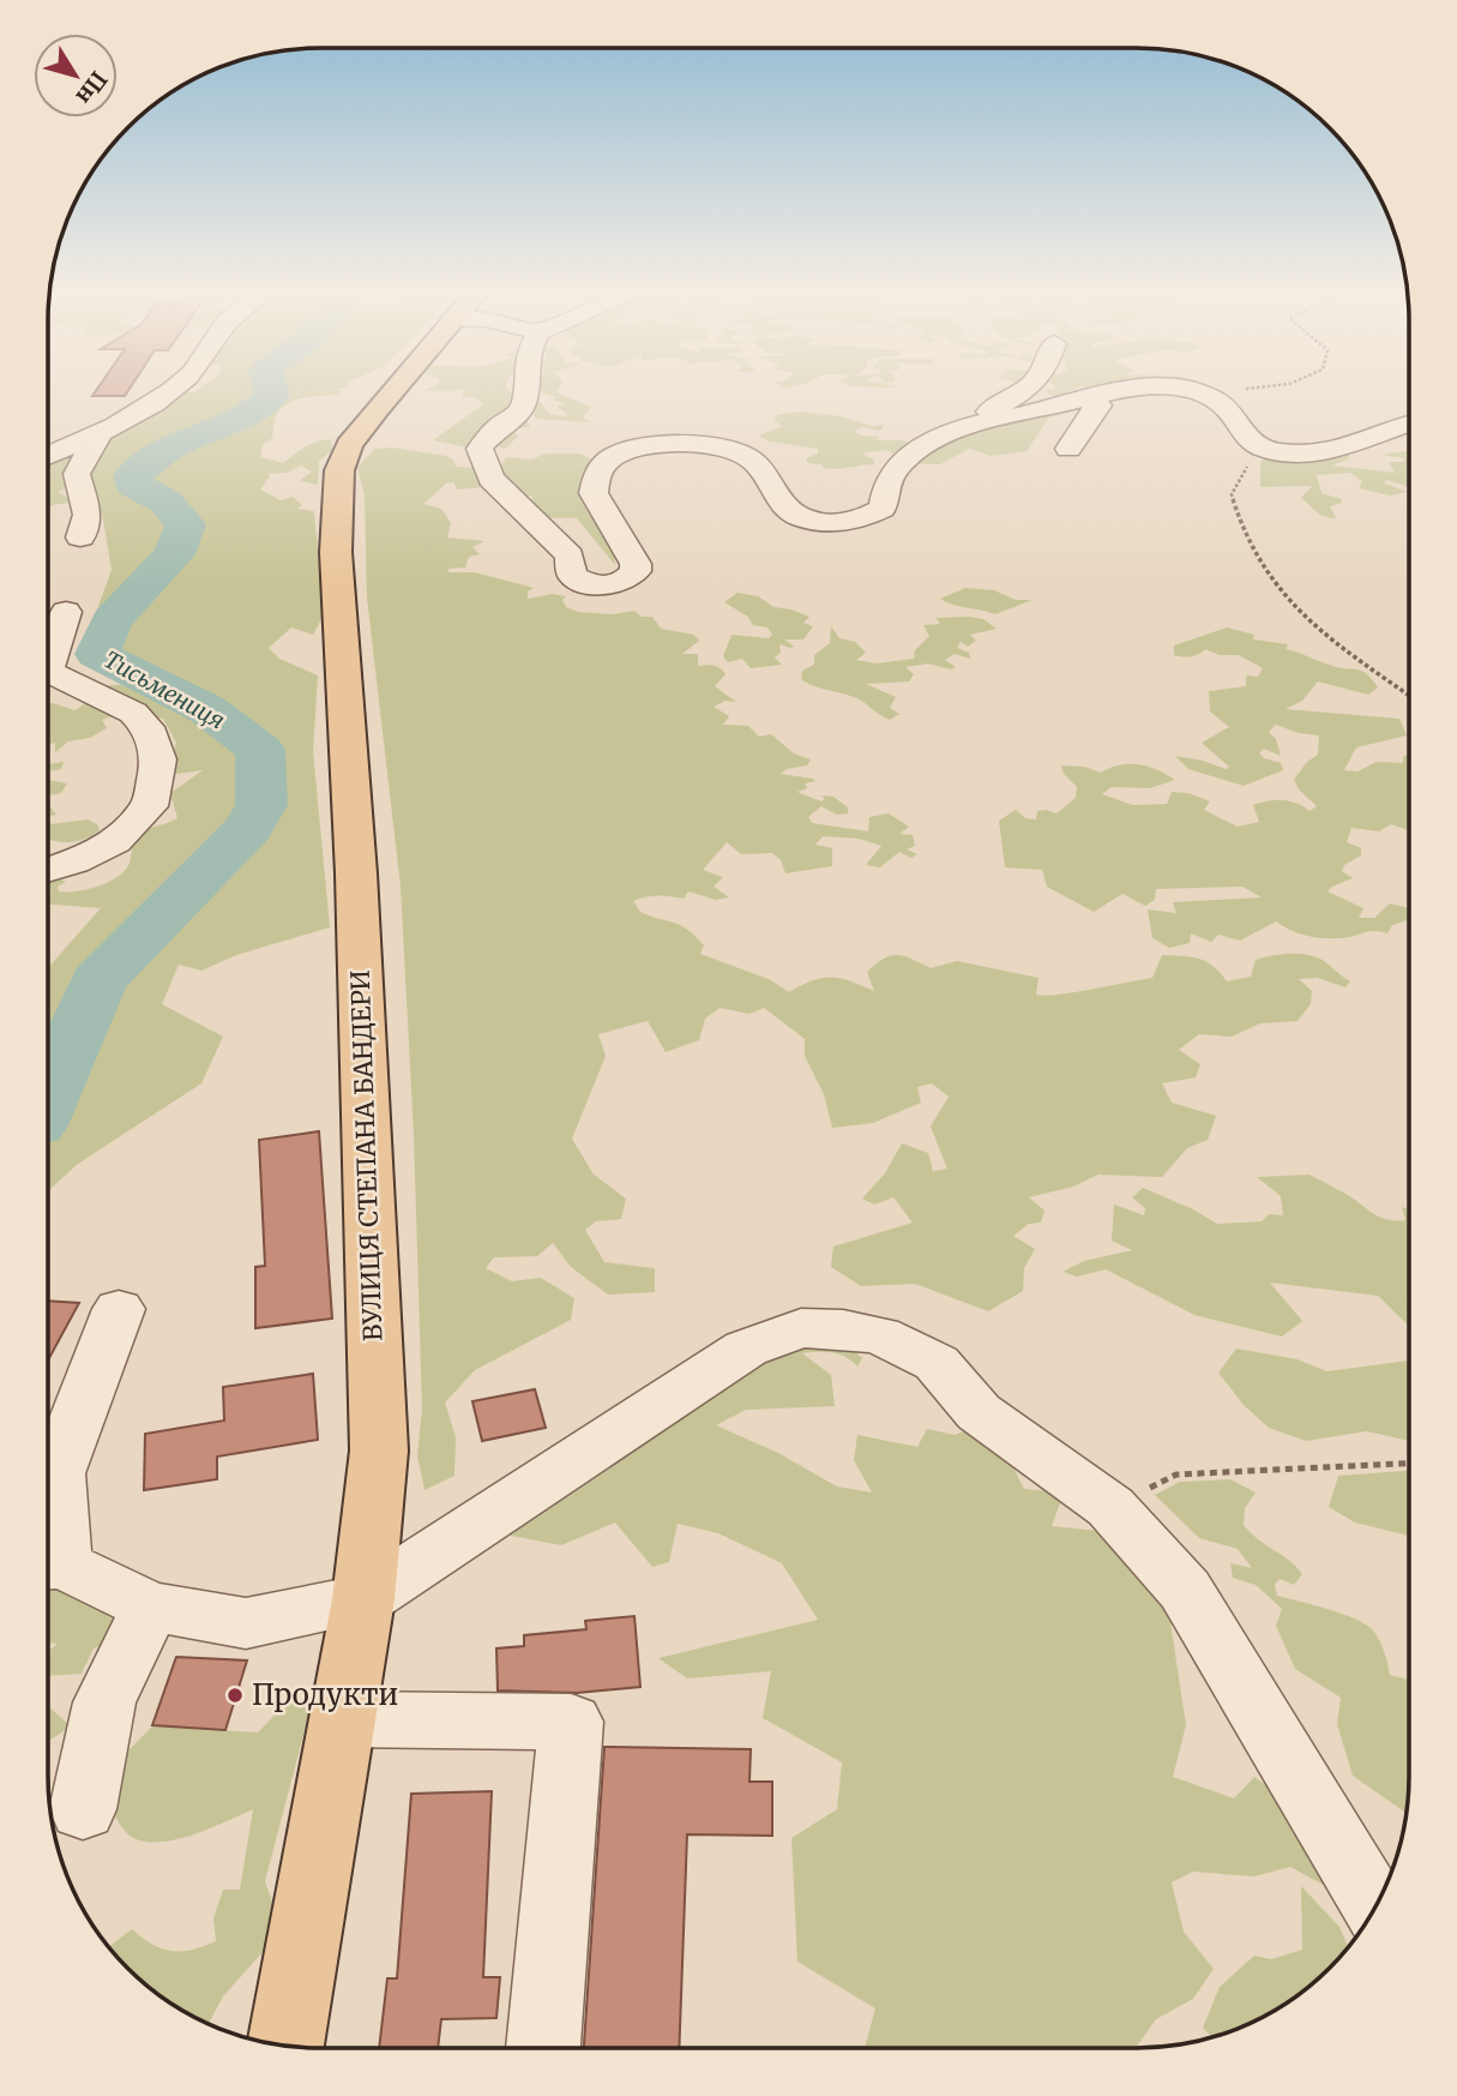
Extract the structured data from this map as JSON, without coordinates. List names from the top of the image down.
{
  "streets": {
    "main road": ["ВУЛИЦЯ СТЕПАНА БАНДЕРИ"]
  },
  "water": ["Тисьмениця"],
  "places": ["Продукти"],
  "north": "bottom right"
}
